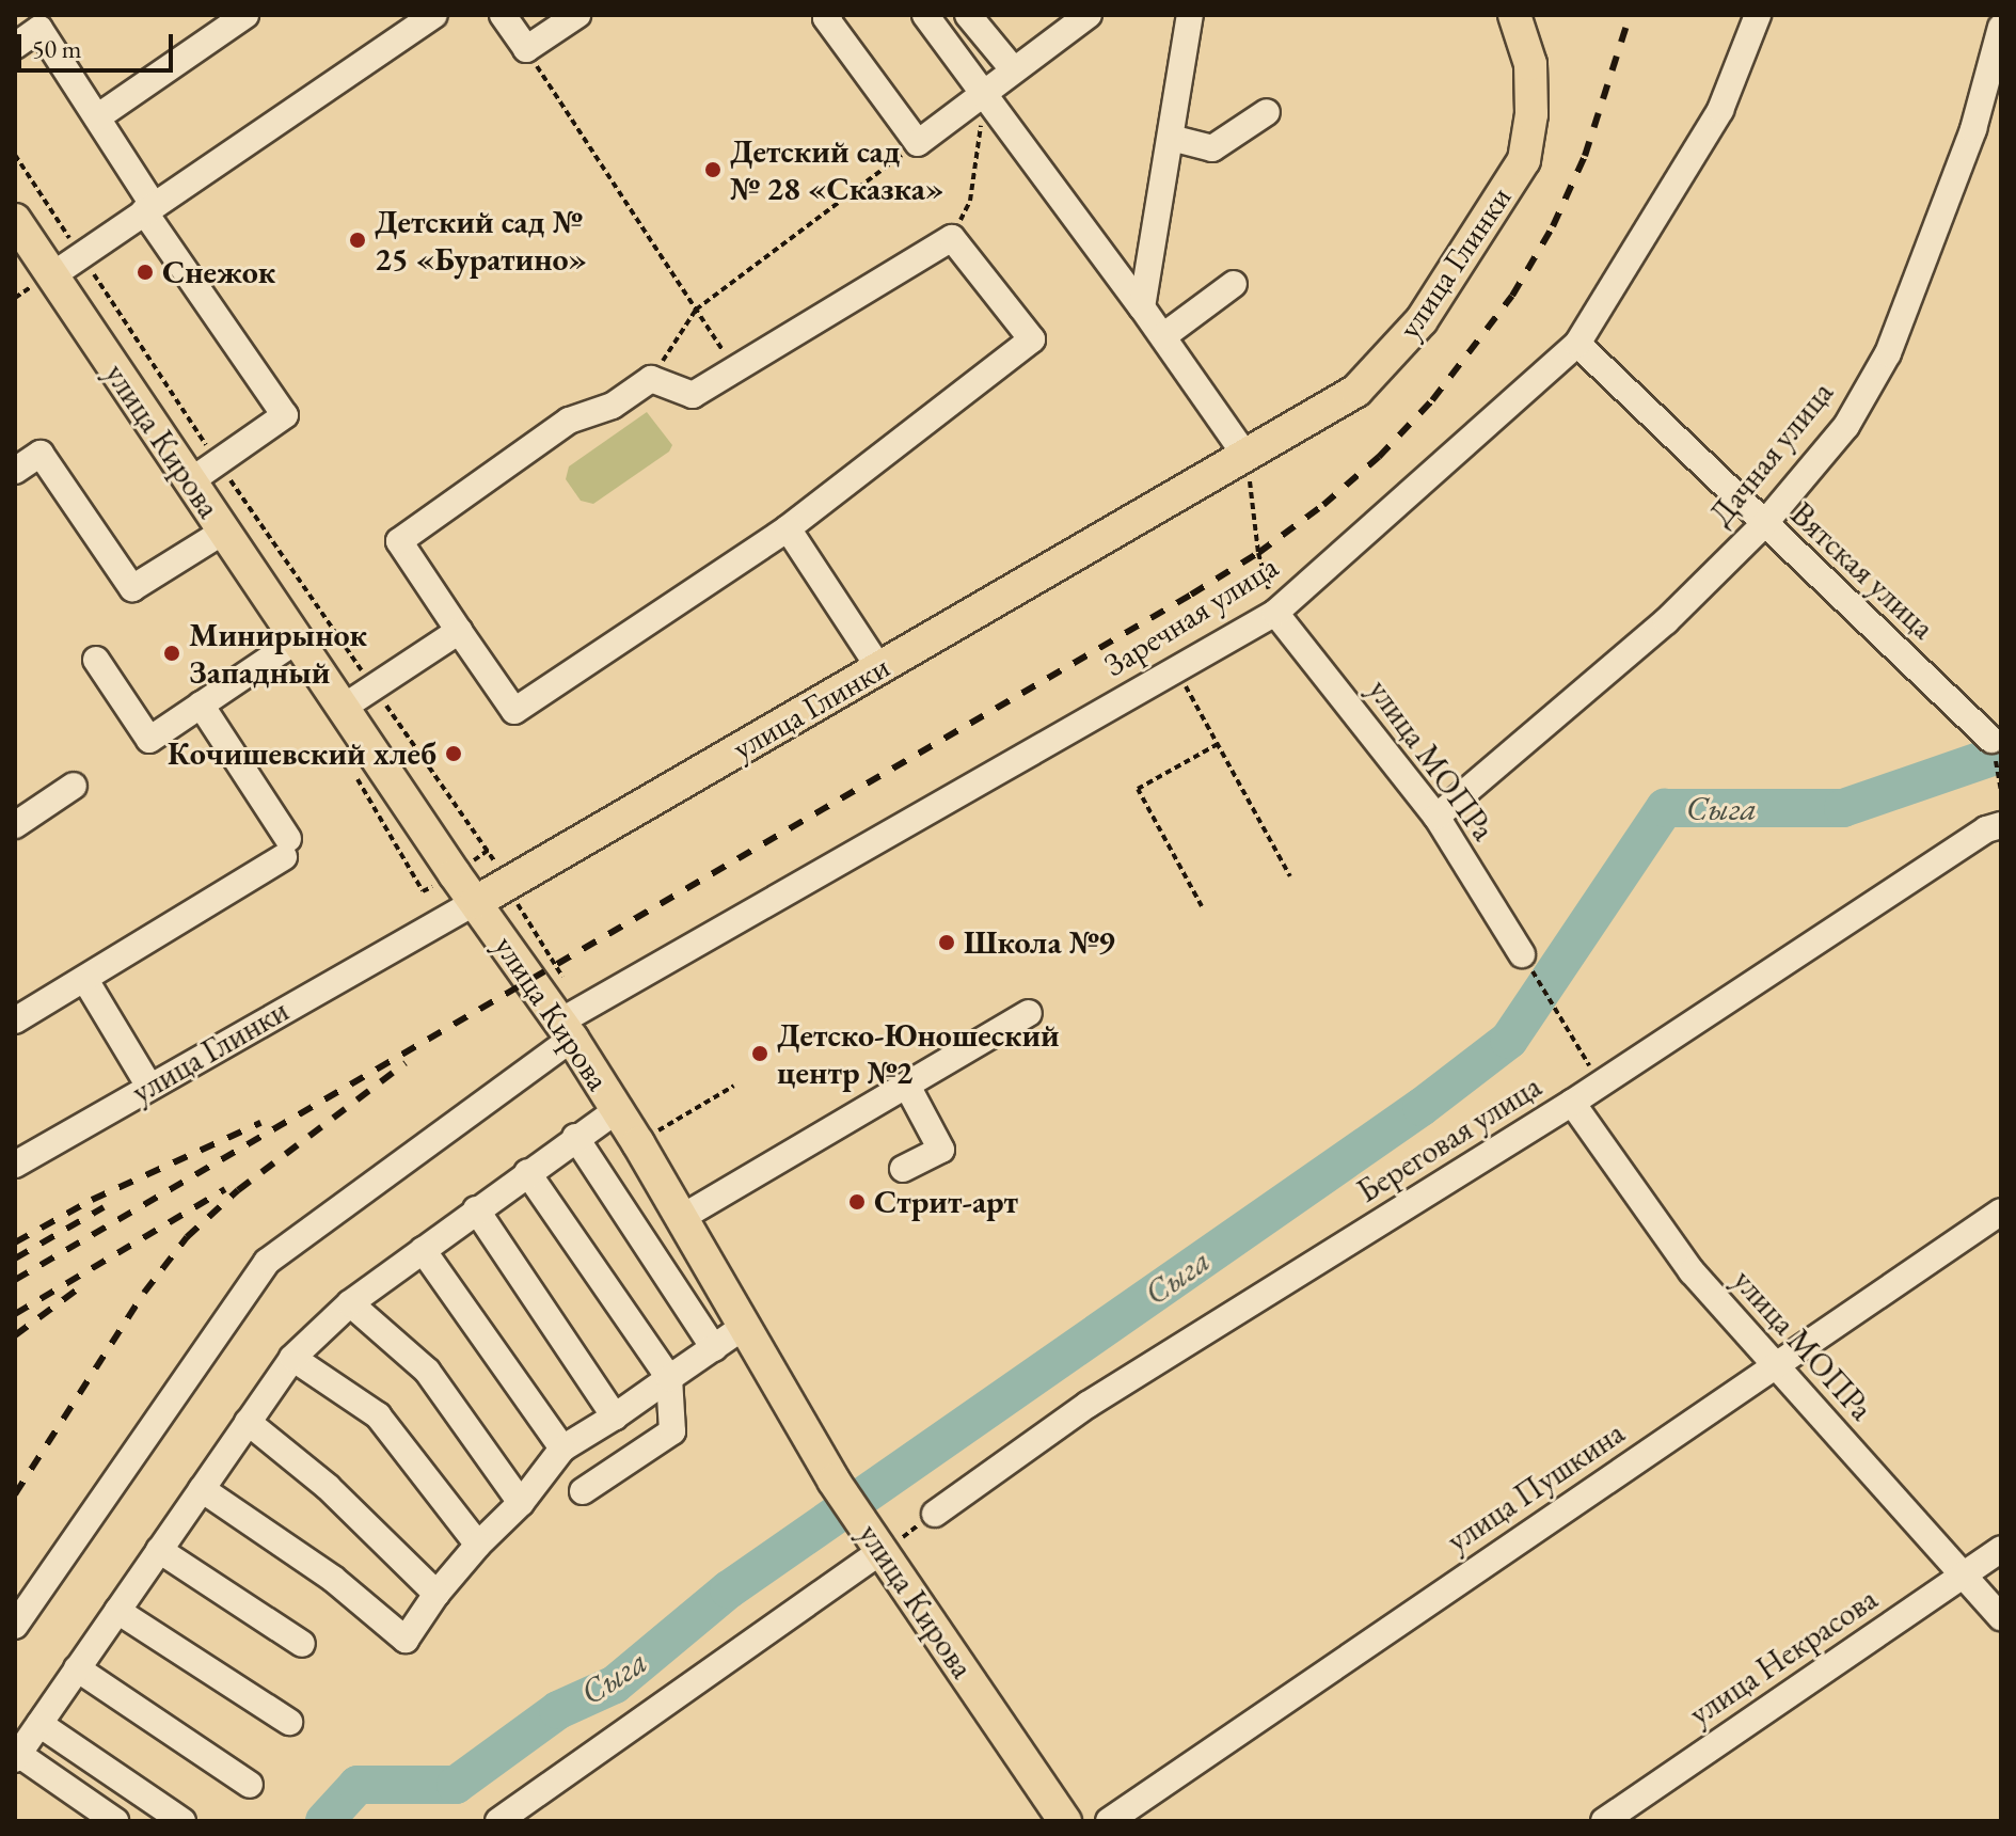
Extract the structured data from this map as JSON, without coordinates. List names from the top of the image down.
{
  "streets": {
    "main road": ["улица Глинки", "улица Кирова"],
    "street": [
      "Дачная улица",
      "Вятская улица",
      "Заречная улица",
      "улица МОПРа",
      "Береговая улица",
      "улица Пушкина",
      "улица Некрасова"
    ]
  },
  "crossings": [
    ["улица Глинки", "улица Кирова"],
    ["улица Кирова", "Заречная улица"],
    ["Дачная улица", "Вятская улица"],
    ["Дачная улица", "улица МОПРа"],
    ["Вятская улица", "Заречная улица"],
    ["Заречная улица", "улица МОПРа"],
    ["улица МОПРа", "Береговая улица"],
    ["улица МОПРа", "улица Пушкина"],
    ["улица МОПРа", "улица Некрасова"]
  ],
  "water": ["Сыга"],
  "places": [
    "Детский сад № 28 «Сказка»",
    "Детский сад № 25 «Буратино»",
    "Снежок",
    "Минирынок Западный",
    "Кочишевский хлеб",
    "Школа №9",
    "Детско-Юношеский центр №2",
    "Стрит-арт"
  ],
  "scale_bar": "50 m"
}
